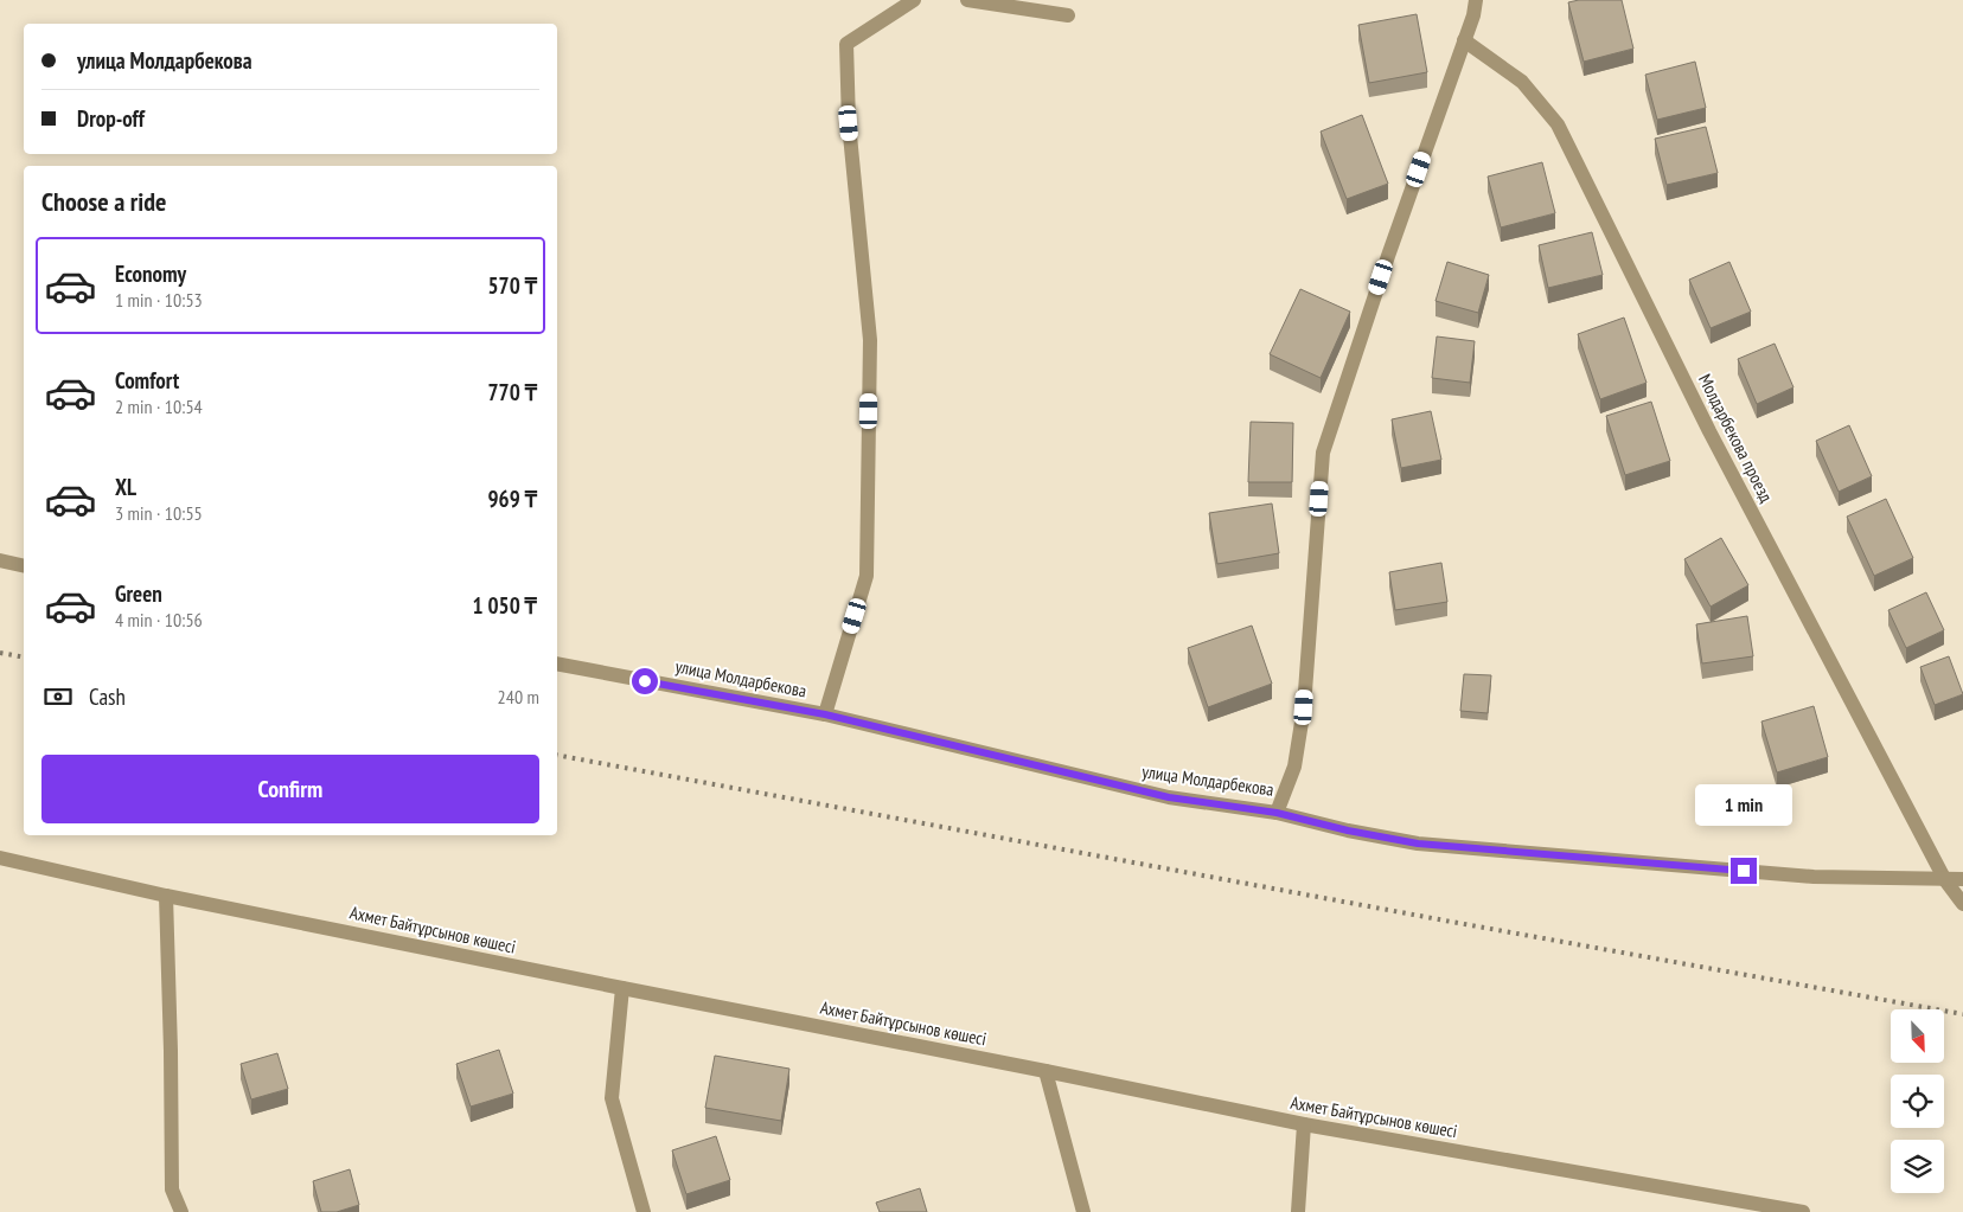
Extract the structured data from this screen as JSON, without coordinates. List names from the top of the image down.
{
  "streets": {
    "street": ["Молдарбекова проезд", "улица Молдарбекова", "Ахмет Байтұрсынов көшесі"]
  },
  "crossings": [
    ["Молдарбекова проезд", "улица Молдарбекова"]
  ],
  "north": "bottom right",
  "page": {
    "banner": ["улица Молдарбекова", "Drop-off"],
    "heading": "Choose a ride",
    "list": [
      {
        "name": "Economy",
        "note": "1 min · 10:53",
        "value": "570 ₸"
      },
      {
        "name": "Comfort",
        "note": "2 min · 10:54",
        "value": "770 ₸"
      },
      {
        "name": "XL",
        "note": "3 min · 10:55",
        "value": "969 ₸"
      },
      {
        "name": "Green",
        "note": "4 min · 10:56",
        "value": "1 050 ₸"
      }
    ],
    "pay": ["Cash", "240 m"],
    "buttons": "Confirm",
    "bubble": "1 min"
  }
}
